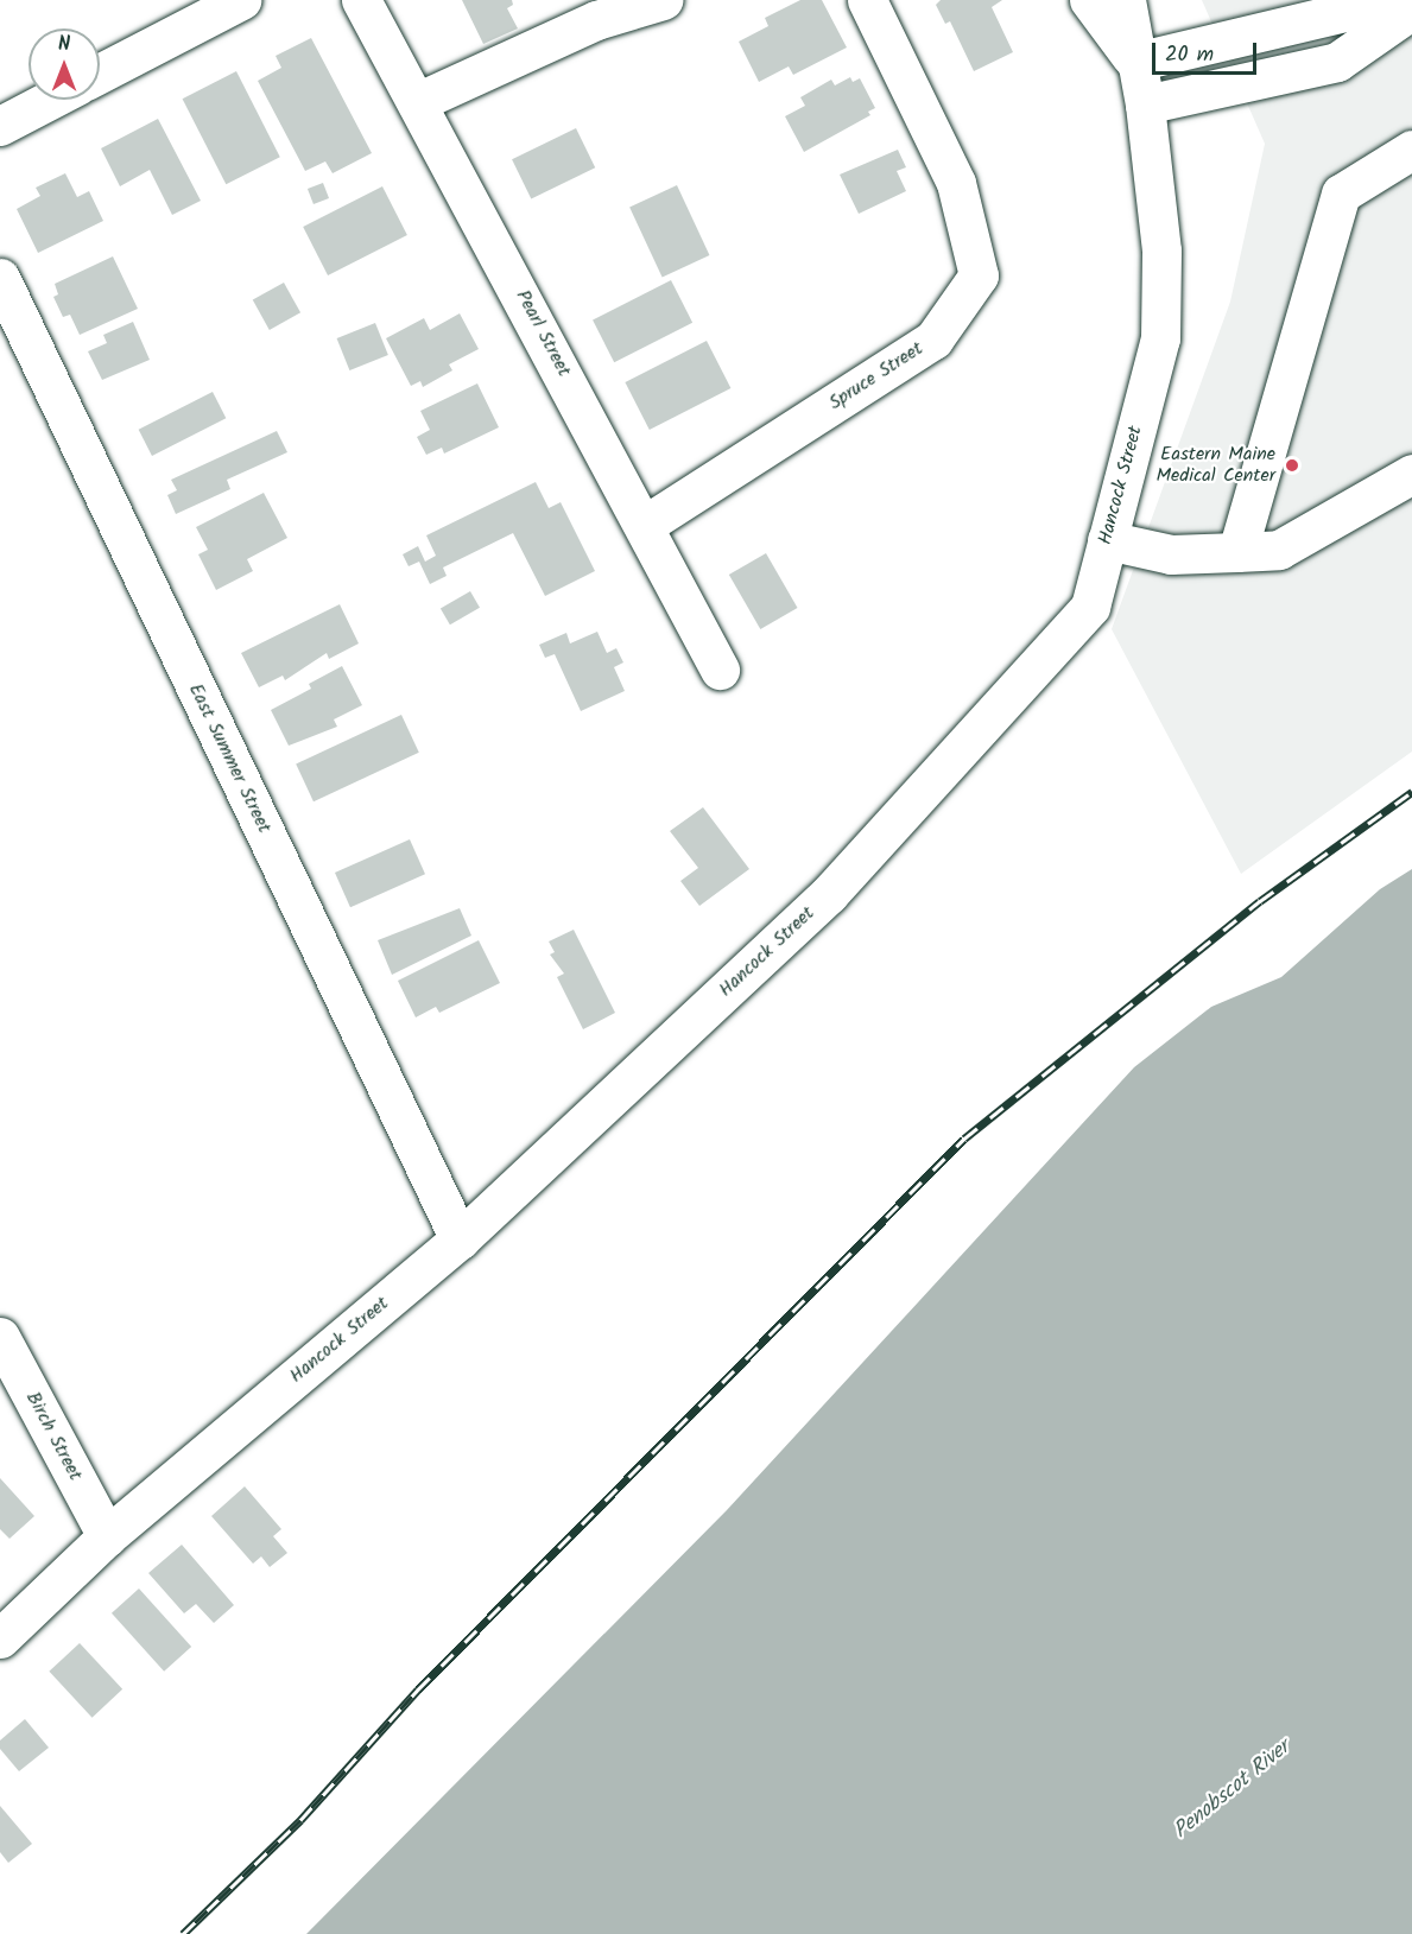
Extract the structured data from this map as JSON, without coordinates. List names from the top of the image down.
{
  "streets": {
    "street": [
      "Pearl Street",
      "Spruce Street",
      "Hancock Street",
      "East Summer Street",
      "Birch Street"
    ]
  },
  "crossings": [
    ["Pearl Street", "Spruce Street"],
    ["Hancock Street", "East Summer Street"],
    ["Hancock Street", "Birch Street"]
  ],
  "water": ["Penobscot River"],
  "places": ["Eastern Maine Medical Center"],
  "scale_bar": "20 m",
  "north": "top"
}
